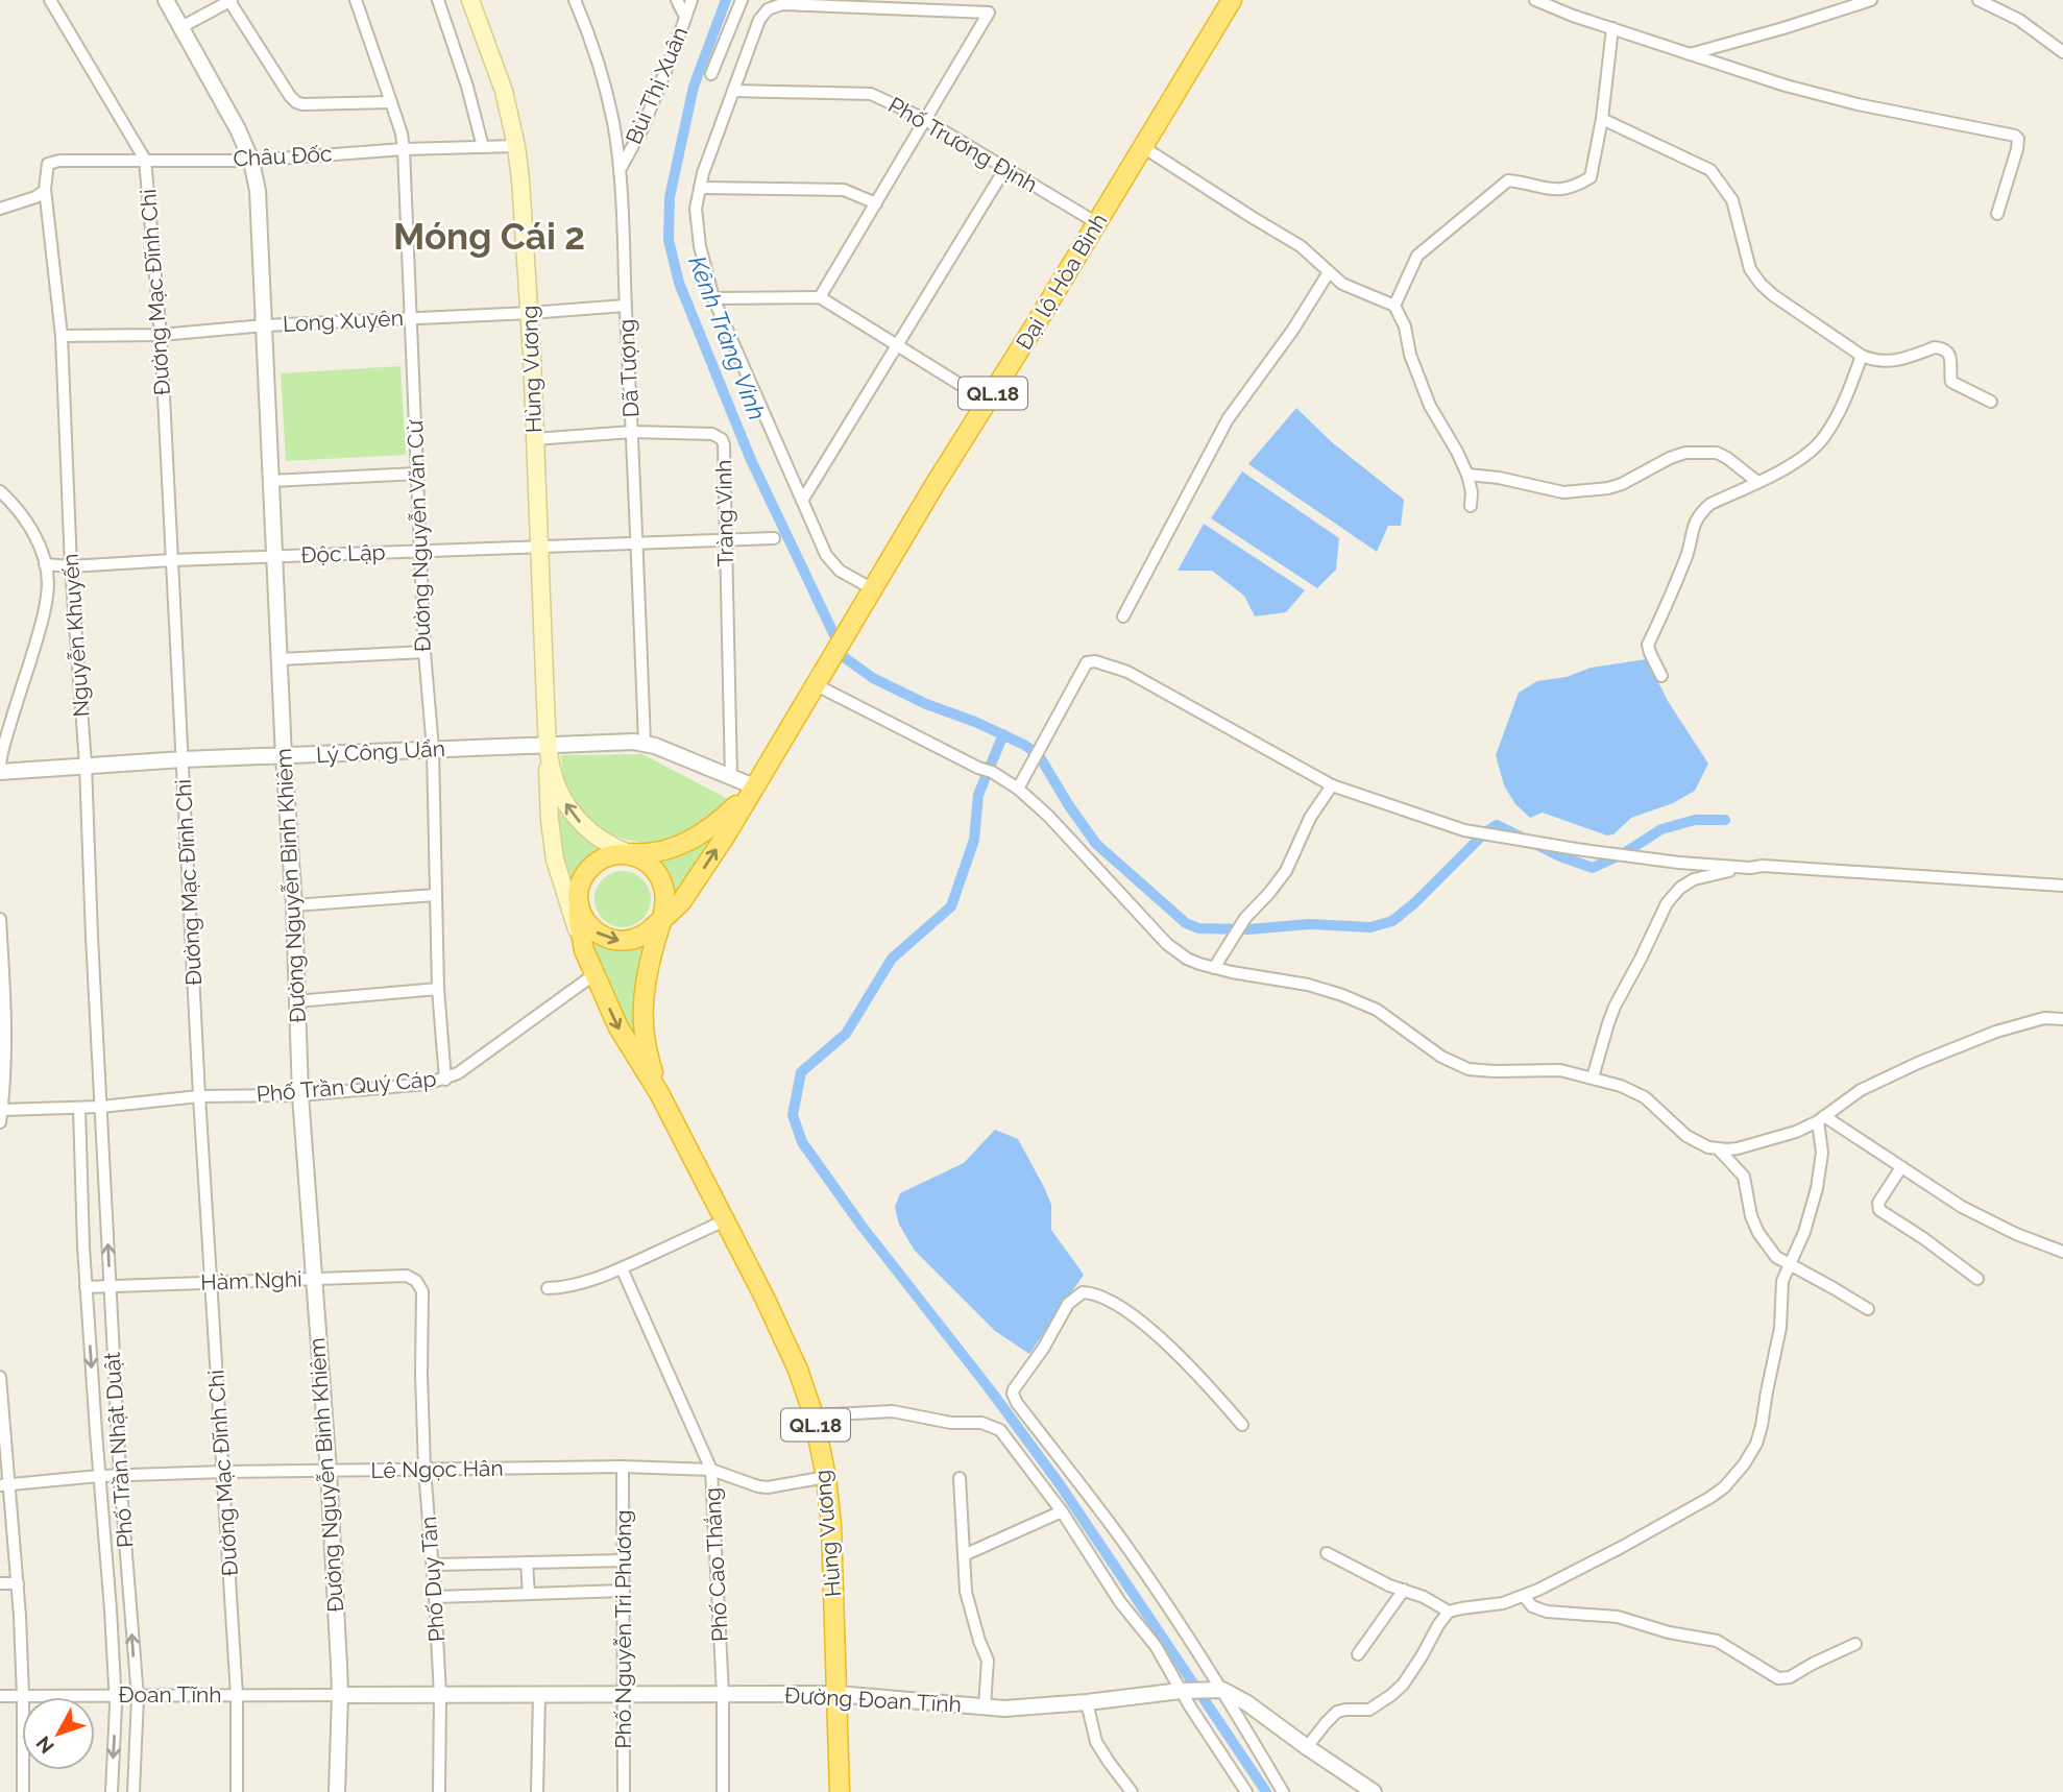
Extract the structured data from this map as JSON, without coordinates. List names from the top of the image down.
{
  "streets": {
    "highway": ["Đại lộ Hòa Bình", "Hùng Vương", "QL.18"],
    "street": [
      "Bùi Thị Xuân",
      "Phố Trương Định",
      "Châu Đốc",
      "Đường Mạc Đĩnh Chi",
      "Long Xuyên",
      "Dã Tượng",
      "Tràng Vinh",
      "Đường Nguyễn Văn Cừ",
      "Độc Lập",
      "Nguyễn Khuyến",
      "Lý Công Uẩn",
      "Đường Nguyễn Bỉnh Khiêm",
      "Phố Trần Quý Cáp",
      "Hàm Nghi",
      "Phố Trần Nhật Duật",
      "Lê Ngọc Hân",
      "Phố Cao Thắng",
      "Phố Duy Tân",
      "Phố Nguyễn Tri Phương",
      "Đoan Tĩnh",
      "Đường Đoan Tĩnh"
    ]
  },
  "crossings": [
    ["Bùi Thị Xuân", "Dã Tượng"],
    ["Phố Trương Định", "Đại lộ Hòa Bình"],
    ["Châu Đốc", "Đường Mạc Đĩnh Chi"],
    ["Châu Đốc", "Hùng Vương"],
    ["Châu Đốc", "Đường Nguyễn Văn Cừ"],
    ["Châu Đốc", "Nguyễn Khuyến"],
    ["Châu Đốc", "Đường Nguyễn Bỉnh Khiêm"],
    ["Đại lộ Hòa Bình", "Lý Công Uẩn"],
    ["Đường Mạc Đĩnh Chi", "Long Xuyên"],
    ["Đường Mạc Đĩnh Chi", "Độc Lập"],
    ["Đường Mạc Đĩnh Chi", "Lý Công Uẩn"],
    ["Đường Mạc Đĩnh Chi", "Phố Trần Quý Cáp"],
    ["Đường Mạc Đĩnh Chi", "Hàm Nghi"],
    ["Đường Mạc Đĩnh Chi", "Lê Ngọc Hân"],
    ["Đường Mạc Đĩnh Chi", "Đoan Tĩnh"],
    ["Long Xuyên", "Dã Tượng"],
    ["Long Xuyên", "Hùng Vương"],
    ["Long Xuyên", "Đường Nguyễn Văn Cừ"],
    ["Long Xuyên", "Nguyễn Khuyến"],
    ["Long Xuyên", "Đường Nguyễn Bỉnh Khiêm"],
    ["Dã Tượng", "Tràng Vinh"],
    ["Dã Tượng", "Độc Lập"],
    ["Dã Tượng", "Lý Công Uẩn"],
    ["Hùng Vương", "Tràng Vinh"],
    ["Hùng Vương", "Độc Lập"],
    ["Hùng Vương", "Lý Công Uẩn"],
    ["Hùng Vương", "Lê Ngọc Hân"],
    ["Hùng Vương", "Đường Đoan Tĩnh"],
    ["Tràng Vinh", "Độc Lập"],
    ["Tràng Vinh", "Lý Công Uẩn"],
    ["Đường Nguyễn Văn Cừ", "Độc Lập"],
    ["Đường Nguyễn Văn Cừ", "Lý Công Uẩn"],
    ["Đường Nguyễn Văn Cừ", "Phố Trần Quý Cáp"],
    ["Độc Lập", "Nguyễn Khuyến"],
    ["Độc Lập", "Đường Nguyễn Bỉnh Khiêm"],
    ["Nguyễn Khuyến", "Lý Công Uẩn"],
    ["Nguyễn Khuyến", "Phố Trần Quý Cáp"],
    ["Nguyễn Khuyến", "Phố Trần Nhật Duật"],
    ["Lý Công Uẩn", "Đường Nguyễn Bỉnh Khiêm"],
    ["Đường Nguyễn Bỉnh Khiêm", "Phố Trần Quý Cáp"],
    ["Đường Nguyễn Bỉnh Khiêm", "Hàm Nghi"],
    ["Đường Nguyễn Bỉnh Khiêm", "Lê Ngọc Hân"],
    ["Đường Nguyễn Bỉnh Khiêm", "Đoan Tĩnh"],
    ["Đường Nguyễn Bỉnh Khiêm", "Đường Đoan Tĩnh"],
    ["Phố Trần Quý Cáp", "Phố Trần Nhật Duật"],
    ["Hàm Nghi", "Phố Trần Nhật Duật"],
    ["Hàm Nghi", "Phố Duy Tân"],
    ["Phố Trần Nhật Duật", "Lê Ngọc Hân"],
    ["Phố Trần Nhật Duật", "Đoan Tĩnh"],
    ["Lê Ngọc Hân", "Phố Cao Thắng"],
    ["Lê Ngọc Hân", "Phố Duy Tân"],
    ["Lê Ngọc Hân", "Phố Nguyễn Tri Phương"],
    ["Phố Cao Thắng", "Đường Đoan Tĩnh"],
    ["Phố Duy Tân", "Đường Đoan Tĩnh"],
    ["Phố Nguyễn Tri Phương", "Đường Đoan Tĩnh"],
    ["Đoan Tĩnh", "Đường Đoan Tĩnh"]
  ],
  "districts": ["Móng Cái 2"],
  "water": ["Kênh Tràng Vinh"],
  "north": "bottom left"
}
